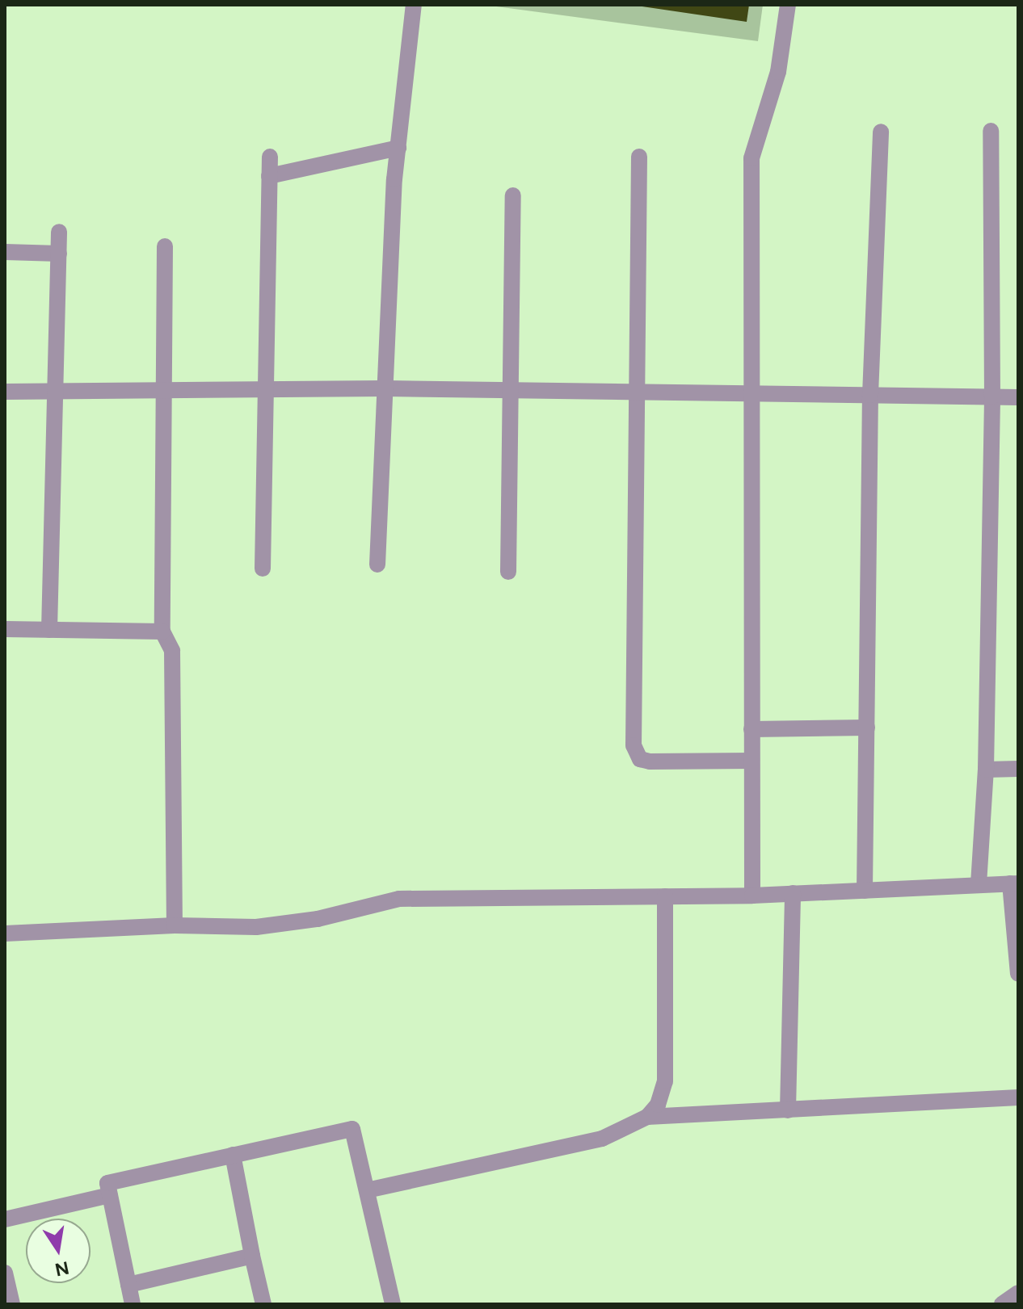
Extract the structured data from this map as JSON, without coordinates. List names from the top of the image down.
{
  "north": "bottom"
}
